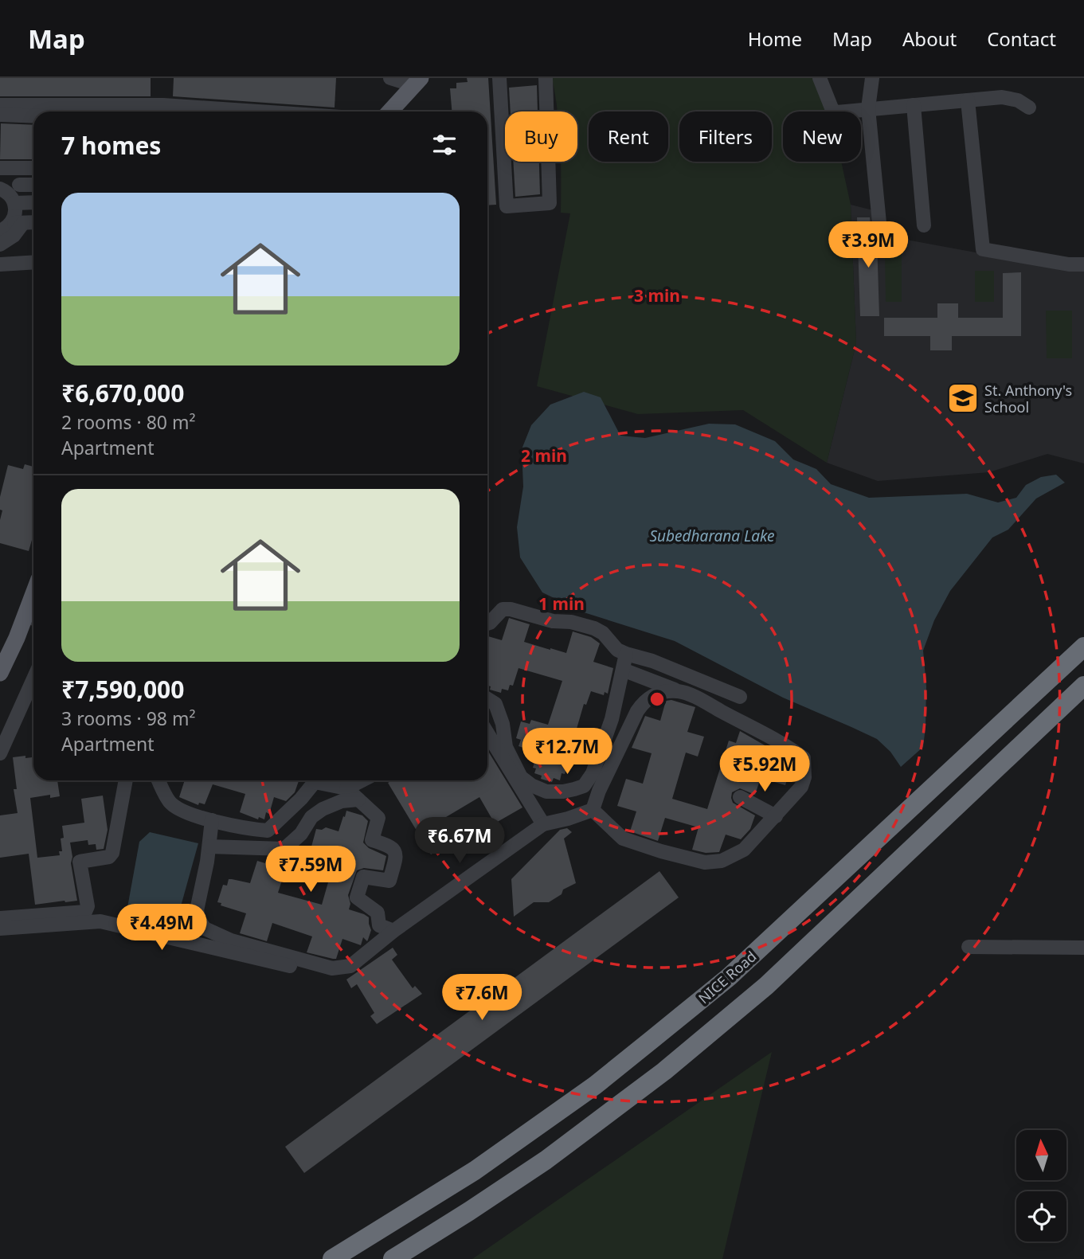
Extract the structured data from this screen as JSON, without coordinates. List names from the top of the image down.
{
  "streets": {
    "highway": ["NICE Road"]
  },
  "water": ["Subedharana Lake"],
  "places": {
    "school or university": ["St. Anthony's School"]
  },
  "north": "top",
  "page": {
    "header": "Map",
    "nav": [
      "Home",
      "Map",
      "About",
      "Contact"
    ],
    "chip": [
      "Buy",
      "Rent",
      "Filters",
      "New"
    ],
    "heading": "7 homes",
    "list": [
      {
        "name": "₹6,670,000",
        "note": "2 rooms · 80 m² · Apartment"
      },
      {
        "name": "₹7,590,000",
        "note": "3 rooms · 98 m² · Apartment"
      }
    ],
    "price": [
      "₹3.9M",
      "₹12.7M",
      "₹5.92M",
      "₹6.67M",
      "₹7.59M",
      "₹4.49M",
      "₹7.6M"
    ]
  },
  "rings": ["3 min", "2 min", "1 min"]
}
